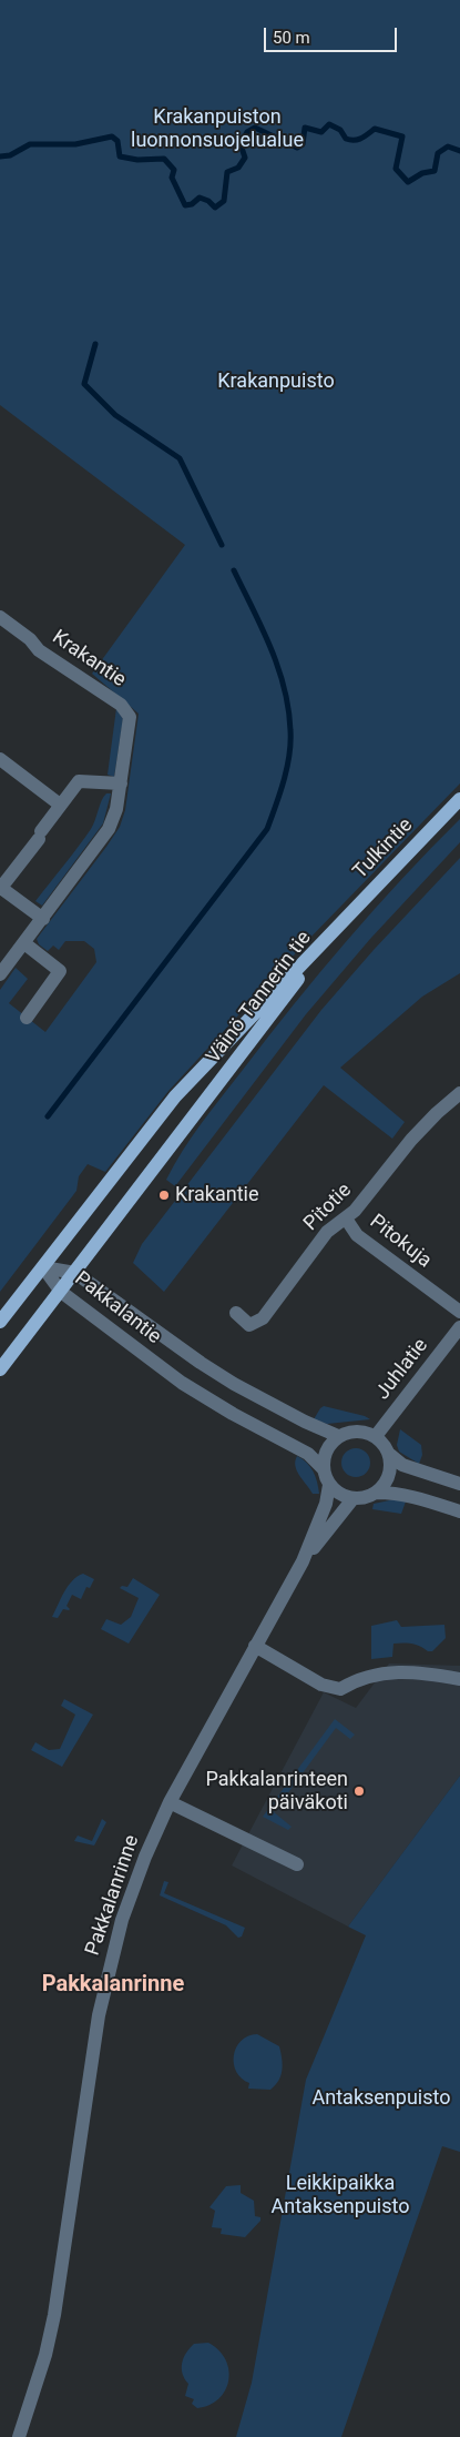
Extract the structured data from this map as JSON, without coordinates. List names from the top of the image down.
{
  "streets": {
    "main road": ["Tulkintie", "Väinö Tannerin tie"],
    "street": [
      "Krakantie",
      "Pitotie",
      "Pitokuja",
      "Pakkalantie",
      "Juhlatie",
      "Pakkalanrinne"
    ]
  },
  "crossings": [
    ["Tulkintie", "Väinö Tannerin tie"],
    ["Väinö Tannerin tie", "Pakkalantie"],
    ["Pitotie", "Pitokuja"],
    ["Pakkalantie", "Juhlatie"],
    ["Pakkalantie", "Pakkalanrinne"],
    ["Juhlatie", "Pakkalanrinne"]
  ],
  "districts": ["Pakkalanrinne"],
  "parks": [
    "Krakanpuiston luonnonsuojelualue",
    "Krakanpuisto",
    "Antaksenpuisto",
    "Leikkipaikka Antaksenpuisto"
  ],
  "places": ["Krakantie", "Pakkalanrinteen päiväkoti"],
  "scale_bar": "50 m"
}
